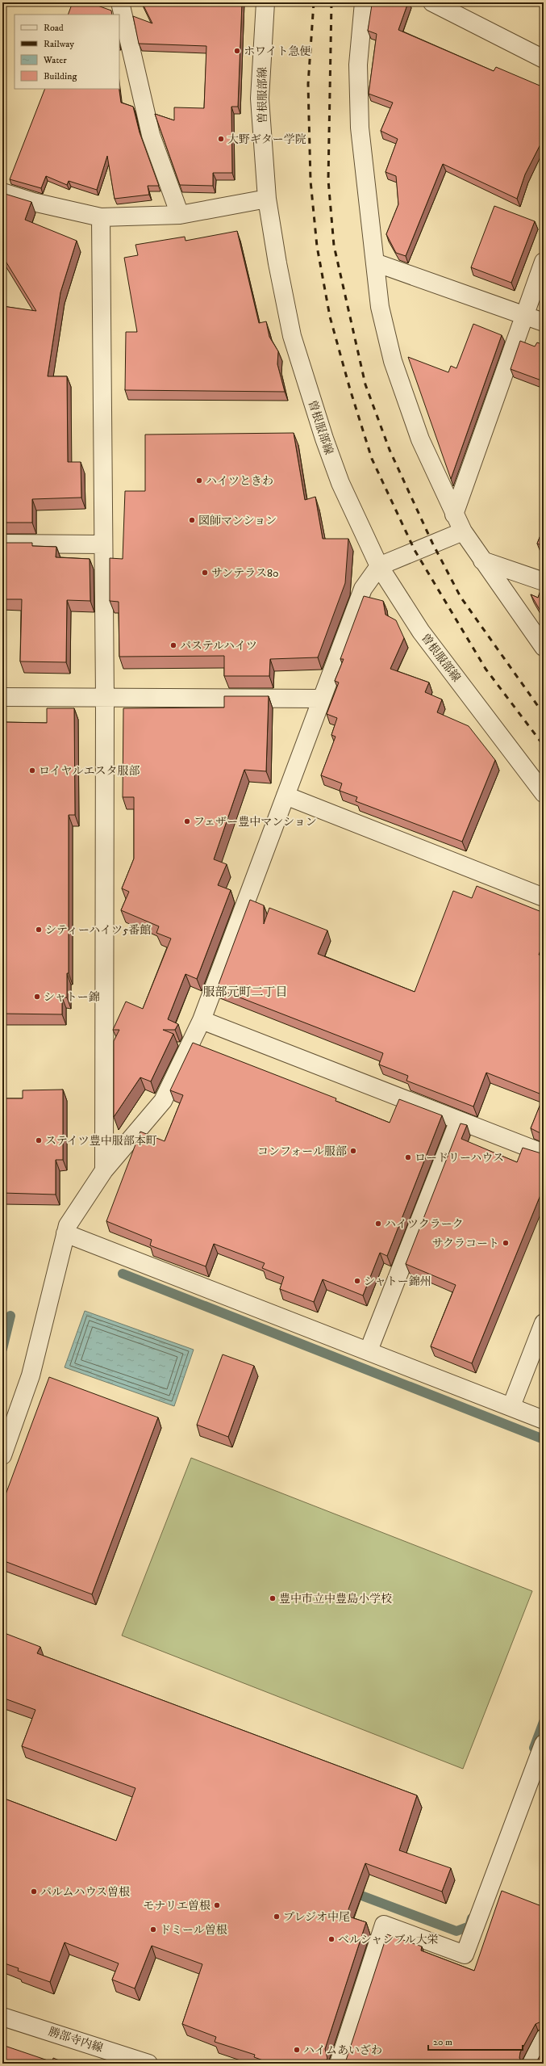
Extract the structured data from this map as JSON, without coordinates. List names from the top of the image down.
{
  "streets": {
    "street": ["曽根服部線", "勝部寺内線"]
  },
  "districts": ["服部元町二丁目"],
  "places": [
    "ホワイト急便",
    "大野ギター学院",
    "ハイツときわ",
    "図師マンション",
    "サンテラス80",
    "パステルハイツ",
    "ロイヤルエスタ服部",
    "フェザー豊中マンション",
    "シティーハイツ5番館",
    "シャトー錦",
    "ステイツ豊中服部本町",
    "コンフォール服部",
    "ロードリーハウス",
    "ハイツクラーク",
    "サクラコート",
    "シャトー錦州",
    "豊中市立中豊島小学校",
    "パルムハウス曽根",
    "モナリエ曽根",
    "プレジオ中尾",
    "ドミール曽根",
    "ベルシャンブル大栄",
    "ハイムあいざわ"
  ],
  "legend": [
    "Road",
    "Railway",
    "Water",
    "Building"
  ],
  "scale_bar": "20 m"
}
